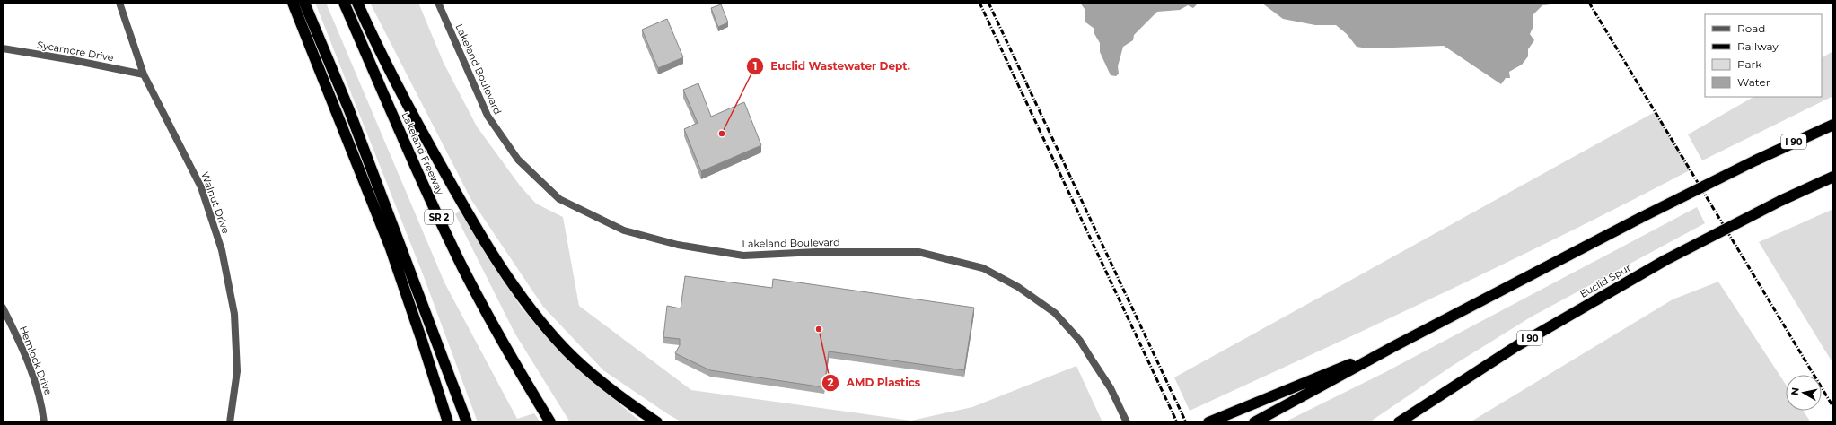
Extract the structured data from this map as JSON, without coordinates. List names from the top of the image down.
{
  "streets": {
    "highway": [
      "I 90",
      "Lakeland Freeway",
      "SR 2",
      "Euclid Spur"
    ],
    "street": [
      "Sycamore Drive",
      "Lakeland Boulevard",
      "Walnut Drive",
      "Hemlock Drive"
    ]
  },
  "crossings": [
    ["Sycamore Drive", "Walnut Drive"]
  ],
  "places": ["Euclid Wastewater Dept.", "AMD Plastics"],
  "legend": [
    "Road",
    "Railway",
    "Park",
    "Water"
  ],
  "north": "left"
}
